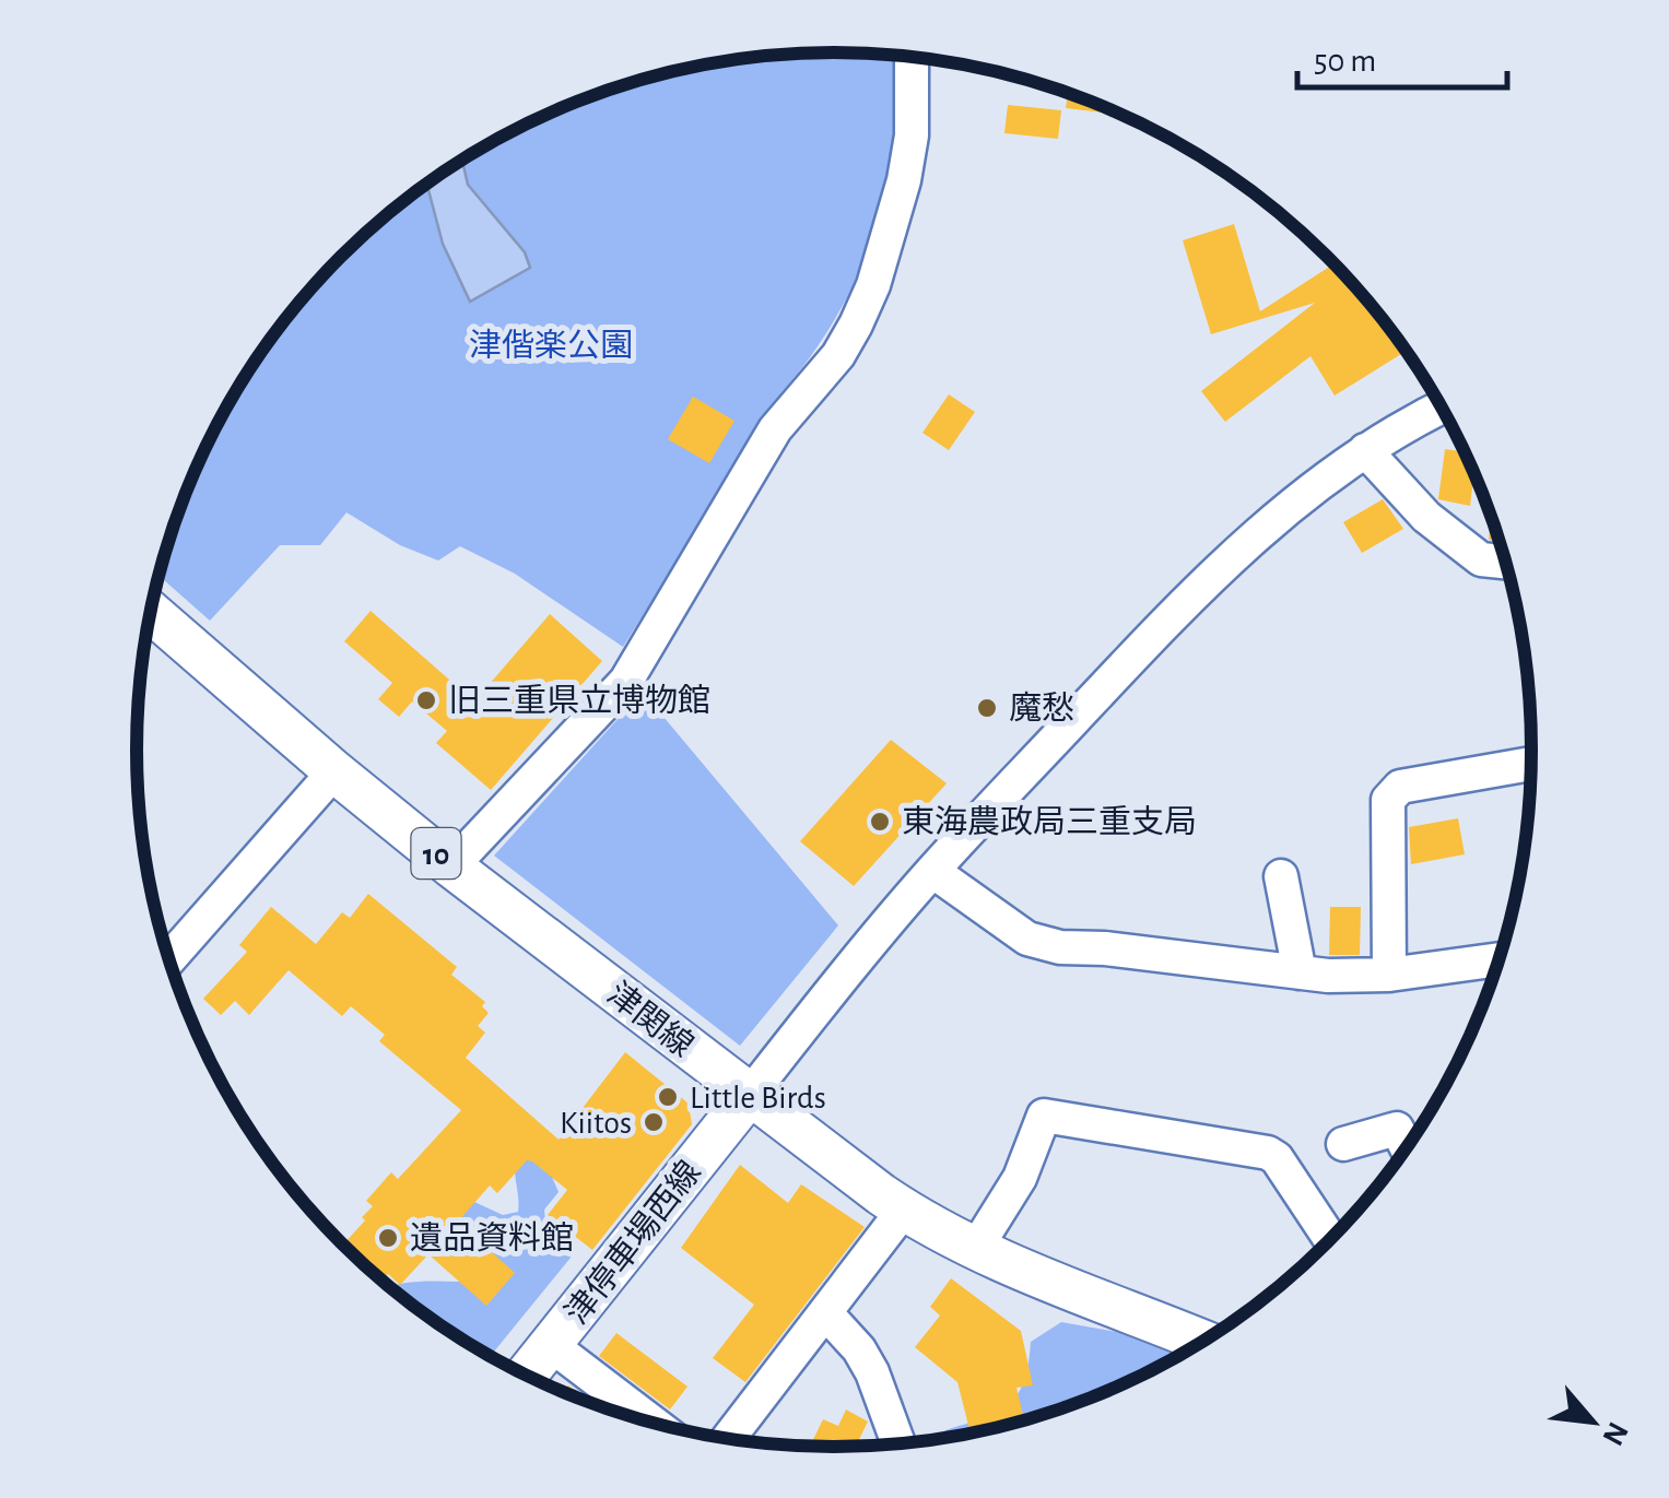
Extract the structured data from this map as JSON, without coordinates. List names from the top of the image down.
{
  "streets": {
    "main road": ["10", "津関線", "津停車場西線"]
  },
  "crossings": [
    ["津関線", "津停車場西線"]
  ],
  "parks": ["津偕楽公園"],
  "places": [
    "旧三重県立博物館",
    "魔愁",
    "東海農政局三重支局",
    "Little Birds",
    "Kiitos",
    "遺品資料館"
  ],
  "scale_bar": "50 m",
  "north": "bottom right"
}
